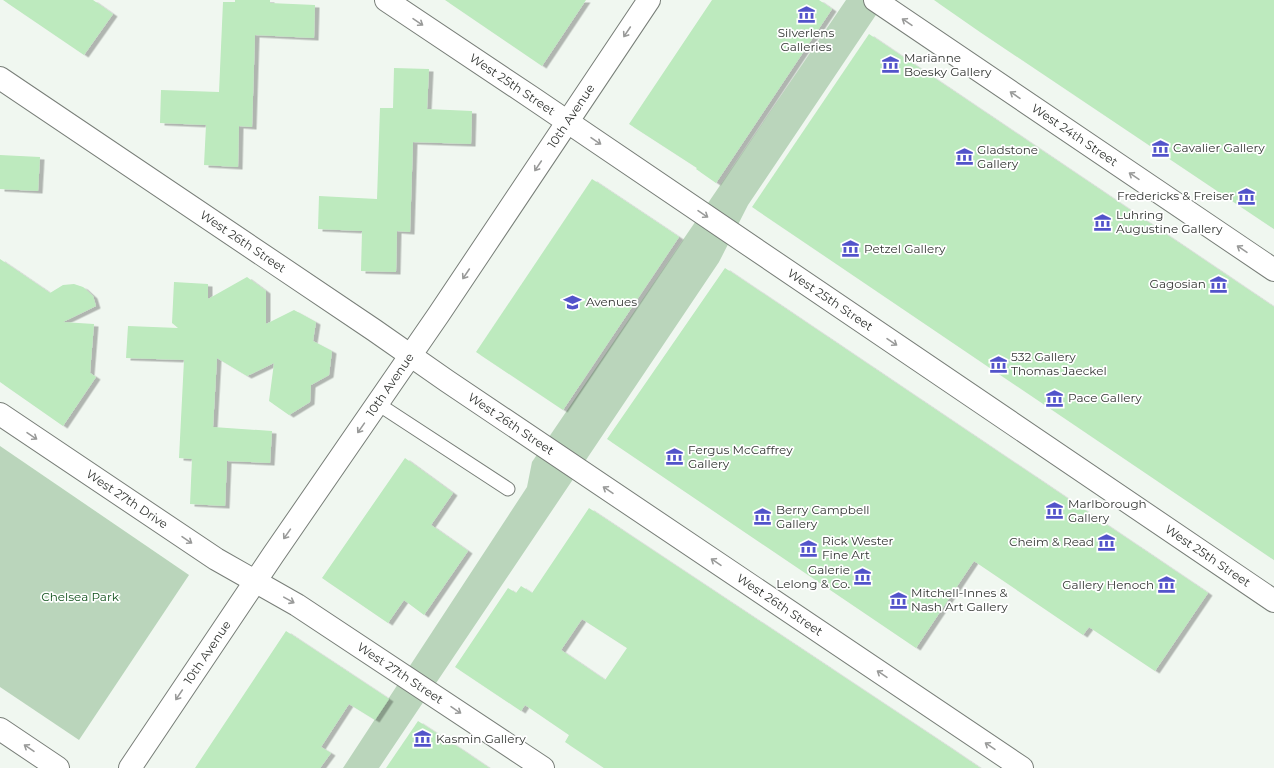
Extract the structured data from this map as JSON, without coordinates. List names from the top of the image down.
{
  "streets": {
    "street": [
      "West 25th Street",
      "10th Avenue",
      "West 24th Street",
      "West 26th Street",
      "West 27th Drive",
      "West 27th Street"
    ]
  },
  "crossings": [
    ["West 25th Street", "10th Avenue"],
    ["10th Avenue", "West 26th Street"],
    ["10th Avenue", "West 27th Drive"],
    ["10th Avenue", "West 27th Street"],
    ["West 27th Drive", "West 27th Street"]
  ],
  "one_way": [
    "West 25th Street",
    "10th Avenue",
    "West 24th Street",
    "West 26th Street",
    "West 27th Drive",
    "West 27th Street"
  ],
  "parks": ["Chelsea Park"],
  "places": {
    "museum": [
      "Silverlens Galleries",
      "Marianne Boesky Gallery",
      "Cavalier Gallery",
      "Gladstone Gallery",
      "Fredericks & Freiser",
      "Luhring Augustine Gallery",
      "Petzel Gallery",
      "Gagosian",
      "532 Gallery Thomas Jaeckel",
      "Pace Gallery",
      "Fergus McCaffrey Gallery",
      "Marlborough Gallery",
      "Berry Campbell Gallery",
      "Cheim & Read",
      "Rick Wester Fine Art",
      "Galerie Lelong & Co.",
      "Gallery Henoch",
      "Mitchell-Innes & Nash Art Gallery",
      "Kasmin Gallery"
    ],
    "school or university": ["Avenues"]
  }
}
